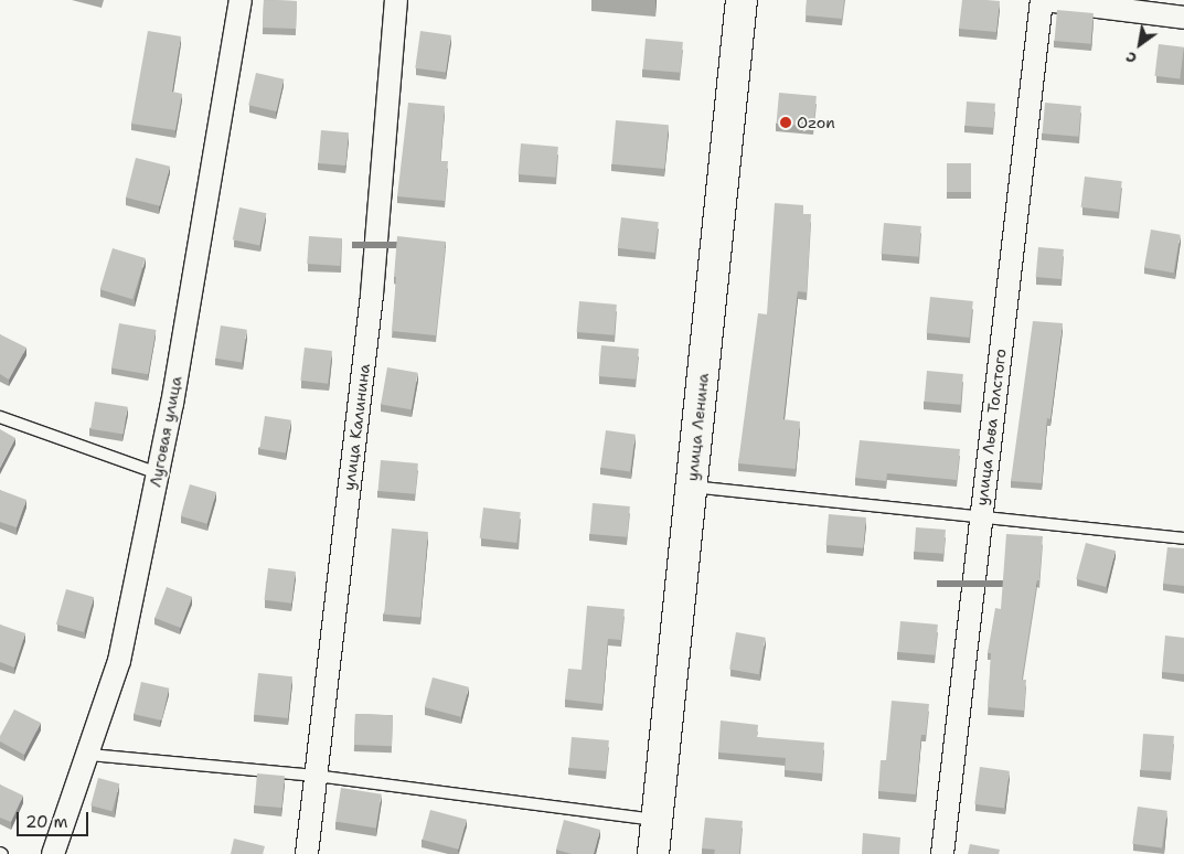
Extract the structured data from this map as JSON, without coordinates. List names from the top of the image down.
{
  "streets": {
    "street": [
      "улица Калинина",
      "улица Ленина",
      "улица Льва Толстого",
      "Луговая улица"
    ]
  },
  "places": ["Ozon"],
  "scale_bar": "20 m",
  "north": "bottom left"
}
